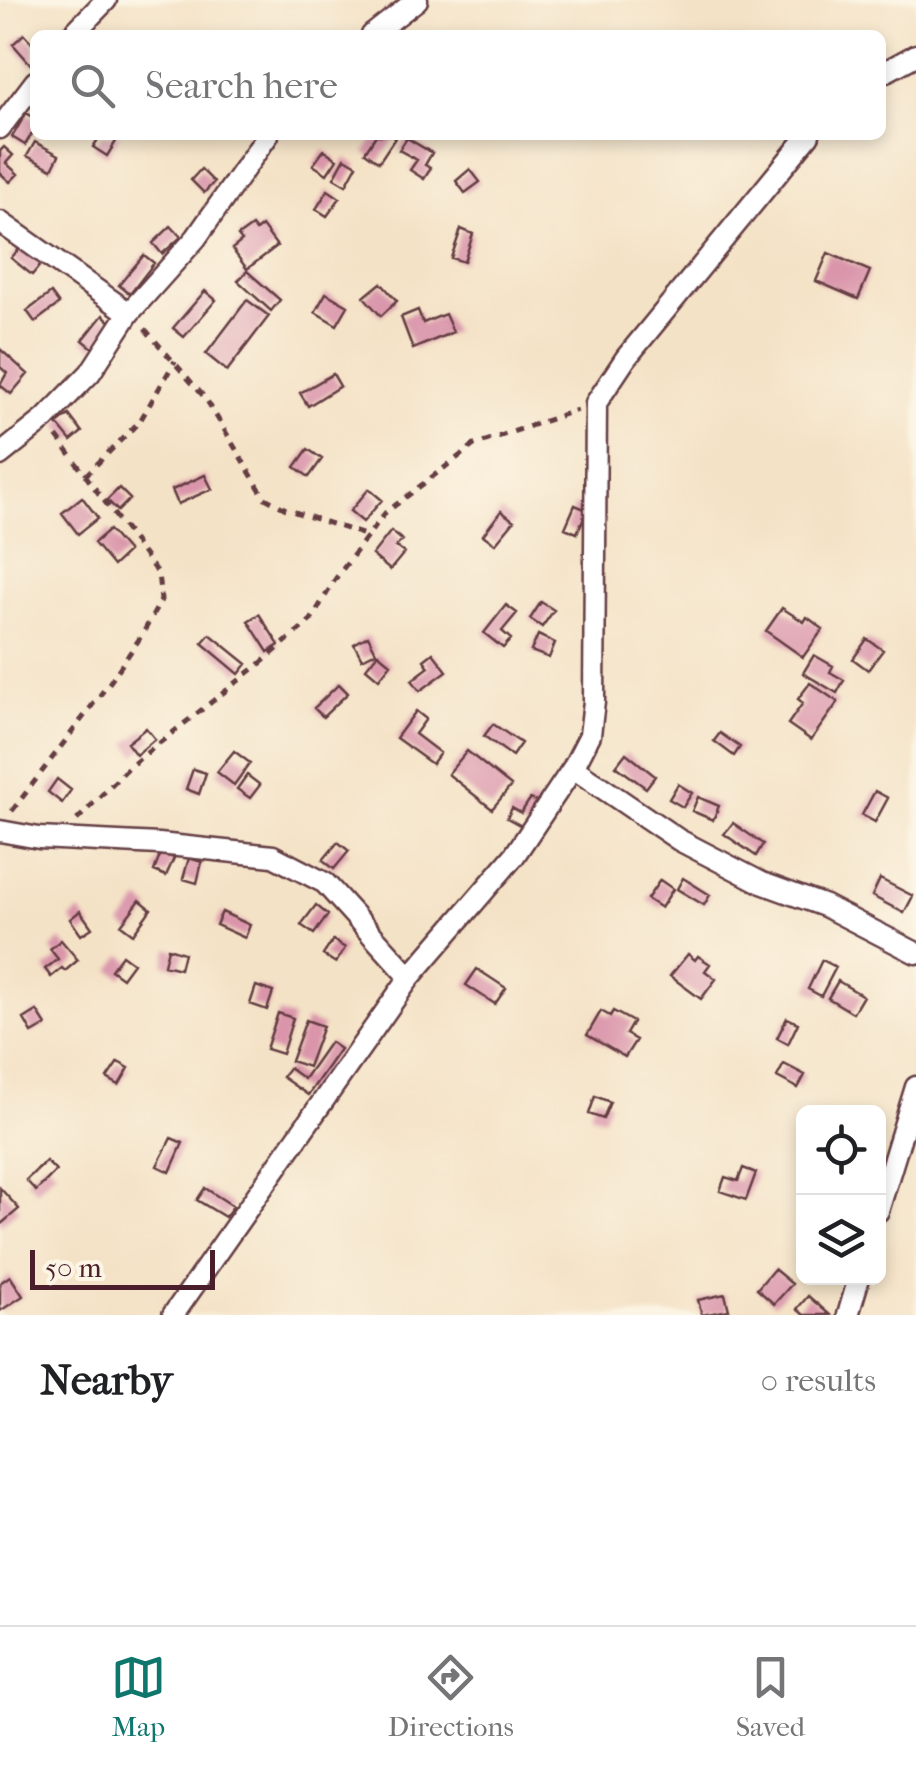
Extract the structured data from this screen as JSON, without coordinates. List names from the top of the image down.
{
  "scale_bar": "50 m",
  "page": {
    "search": "Search here",
    "scale": "50 m",
    "heading": ["Nearby", "0 results"],
    "nav": ["Map", "Directions", "Saved"]
  }
}
